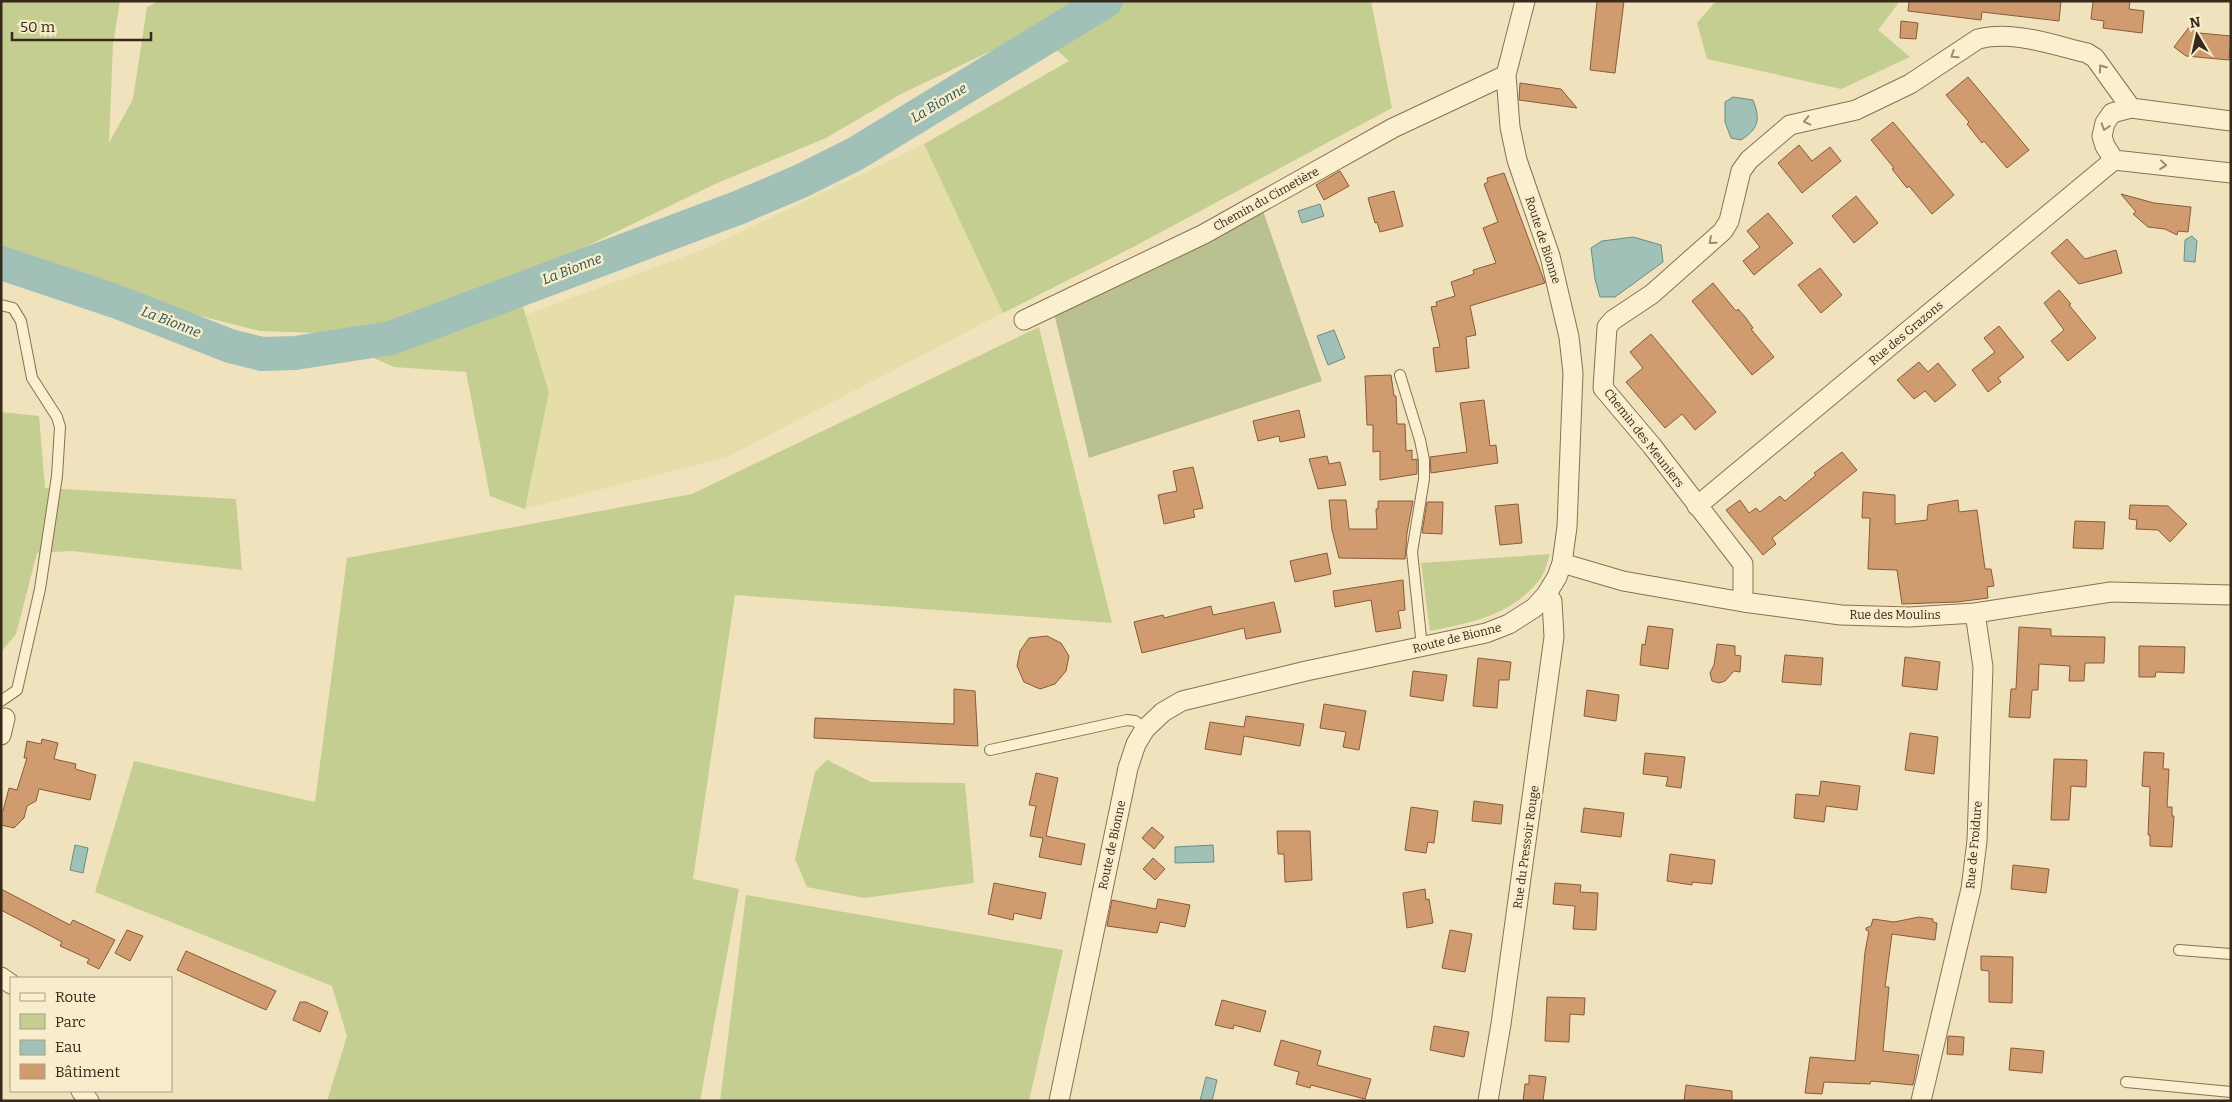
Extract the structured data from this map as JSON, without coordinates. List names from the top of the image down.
{
  "streets": {
    "street": [
      "Chemin du Cimetière",
      "Route de Bionne",
      "Rue des Grazons",
      "Chemin des Meuniers",
      "Rue des Moulins",
      "Rue de Froidure",
      "Rue du Pressoir Rouge"
    ]
  },
  "crossings": [
    ["Chemin du Cimetière", "Route de Bionne"],
    ["Route de Bionne", "Rue des Moulins"],
    ["Route de Bionne", "Rue du Pressoir Rouge"],
    ["Rue des Grazons", "Chemin des Meuniers"],
    ["Chemin des Meuniers", "Rue des Moulins"],
    ["Rue des Moulins", "Rue de Froidure"]
  ],
  "water": ["La Bionne"],
  "legend": [
    "Route",
    "Parc",
    "Eau",
    "Bâtiment"
  ],
  "scale_bar": "50 m",
  "north": "top"
}
